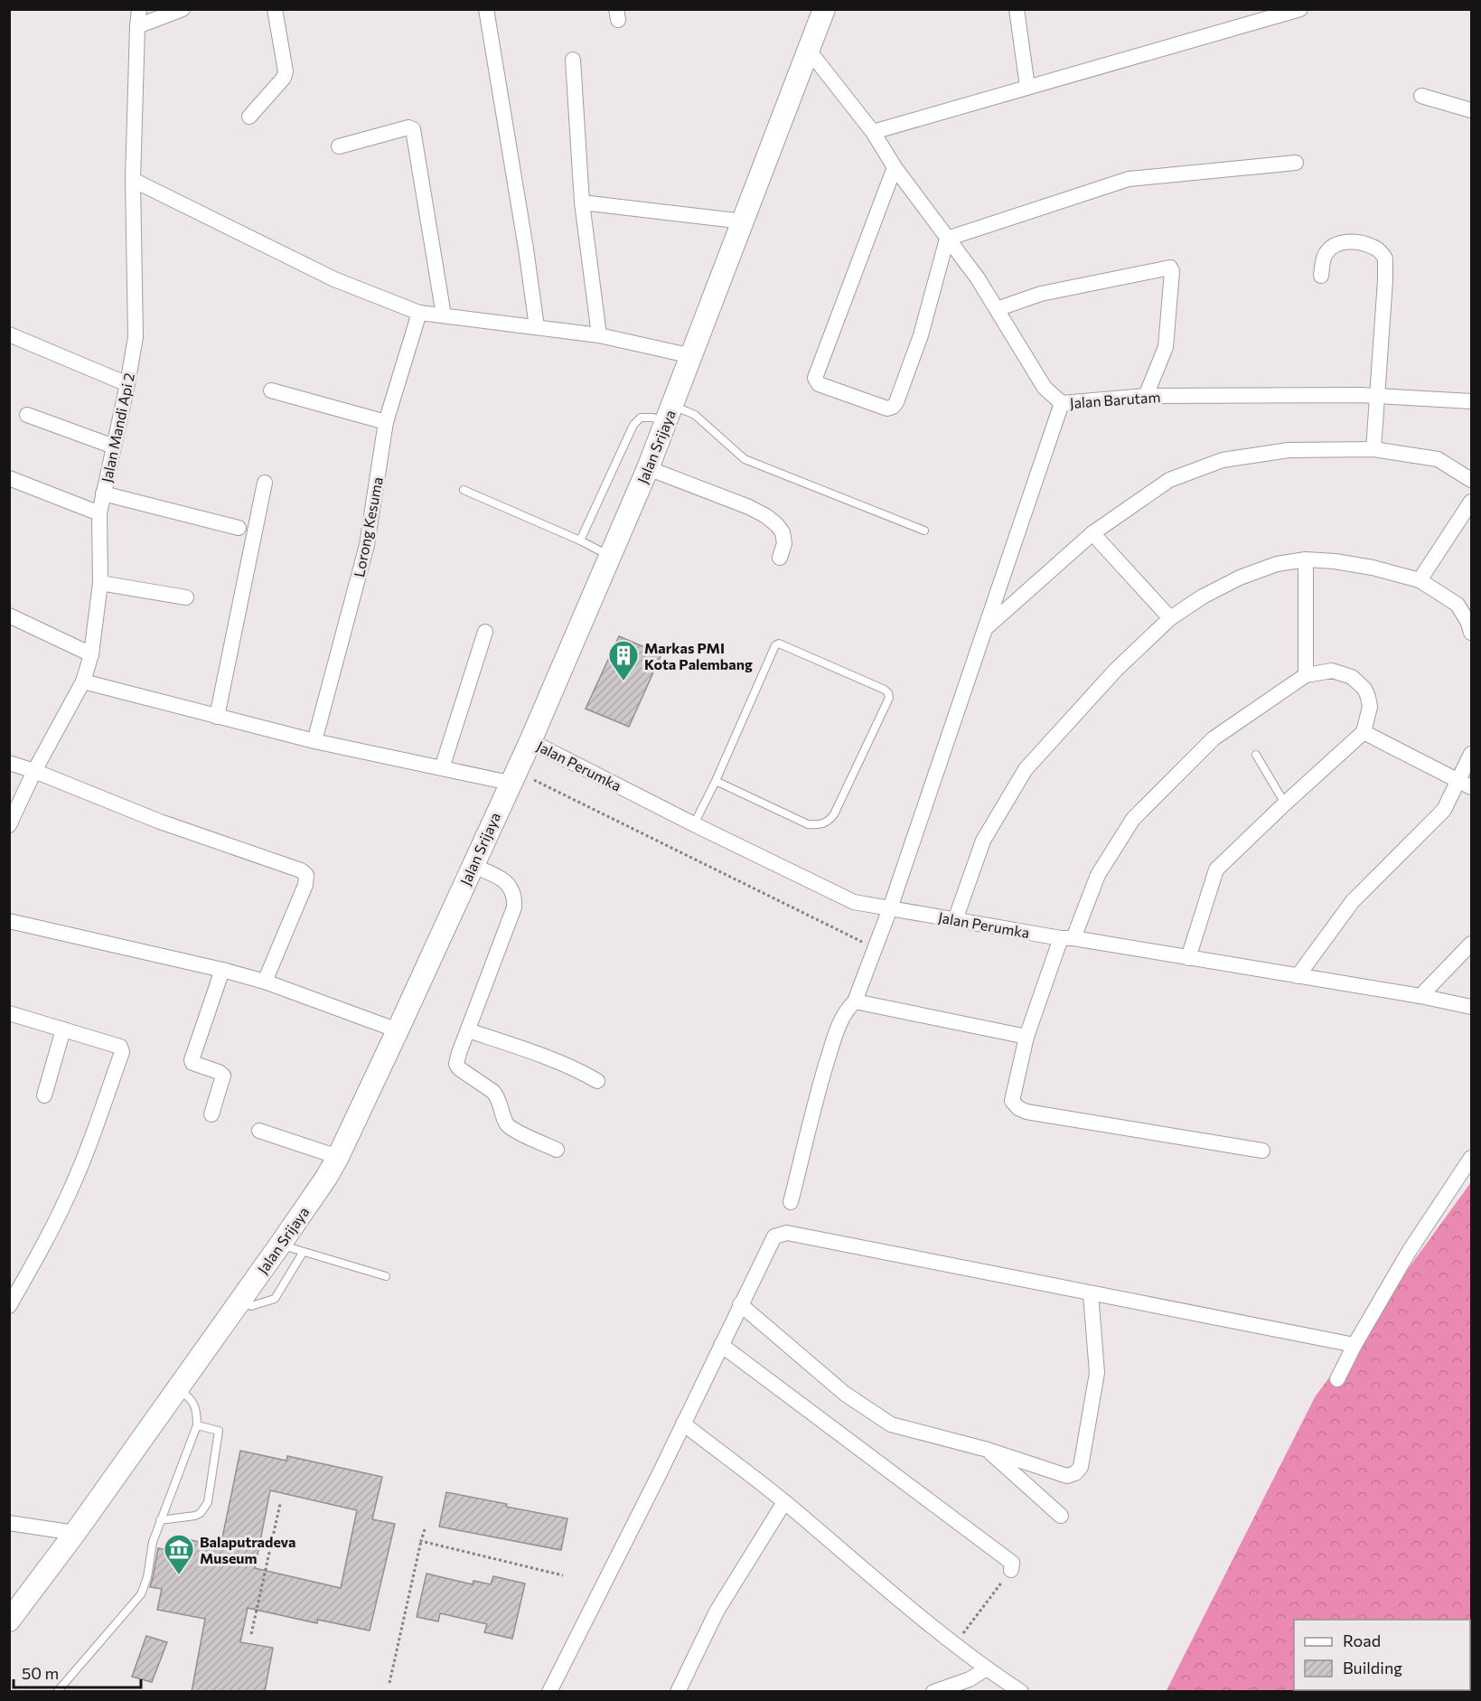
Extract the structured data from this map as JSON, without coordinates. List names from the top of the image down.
{
  "streets": {
    "street": [
      "Jalan Barutam",
      "Jalan Mandi Api 2",
      "Jalan Srijaya",
      "Lorong Kesuma",
      "Jalan Perumka"
    ]
  },
  "crossings": [
    ["Jalan Barutam", "Jalan Srijaya"],
    ["Jalan Srijaya", "Jalan Perumka"]
  ],
  "places": {
    "building": ["Markas PMI Kota Palembang"],
    "museum": ["Balaputradeva Museum"]
  },
  "legend": ["Road", "Building"],
  "scale_bar": "50 m"
}
